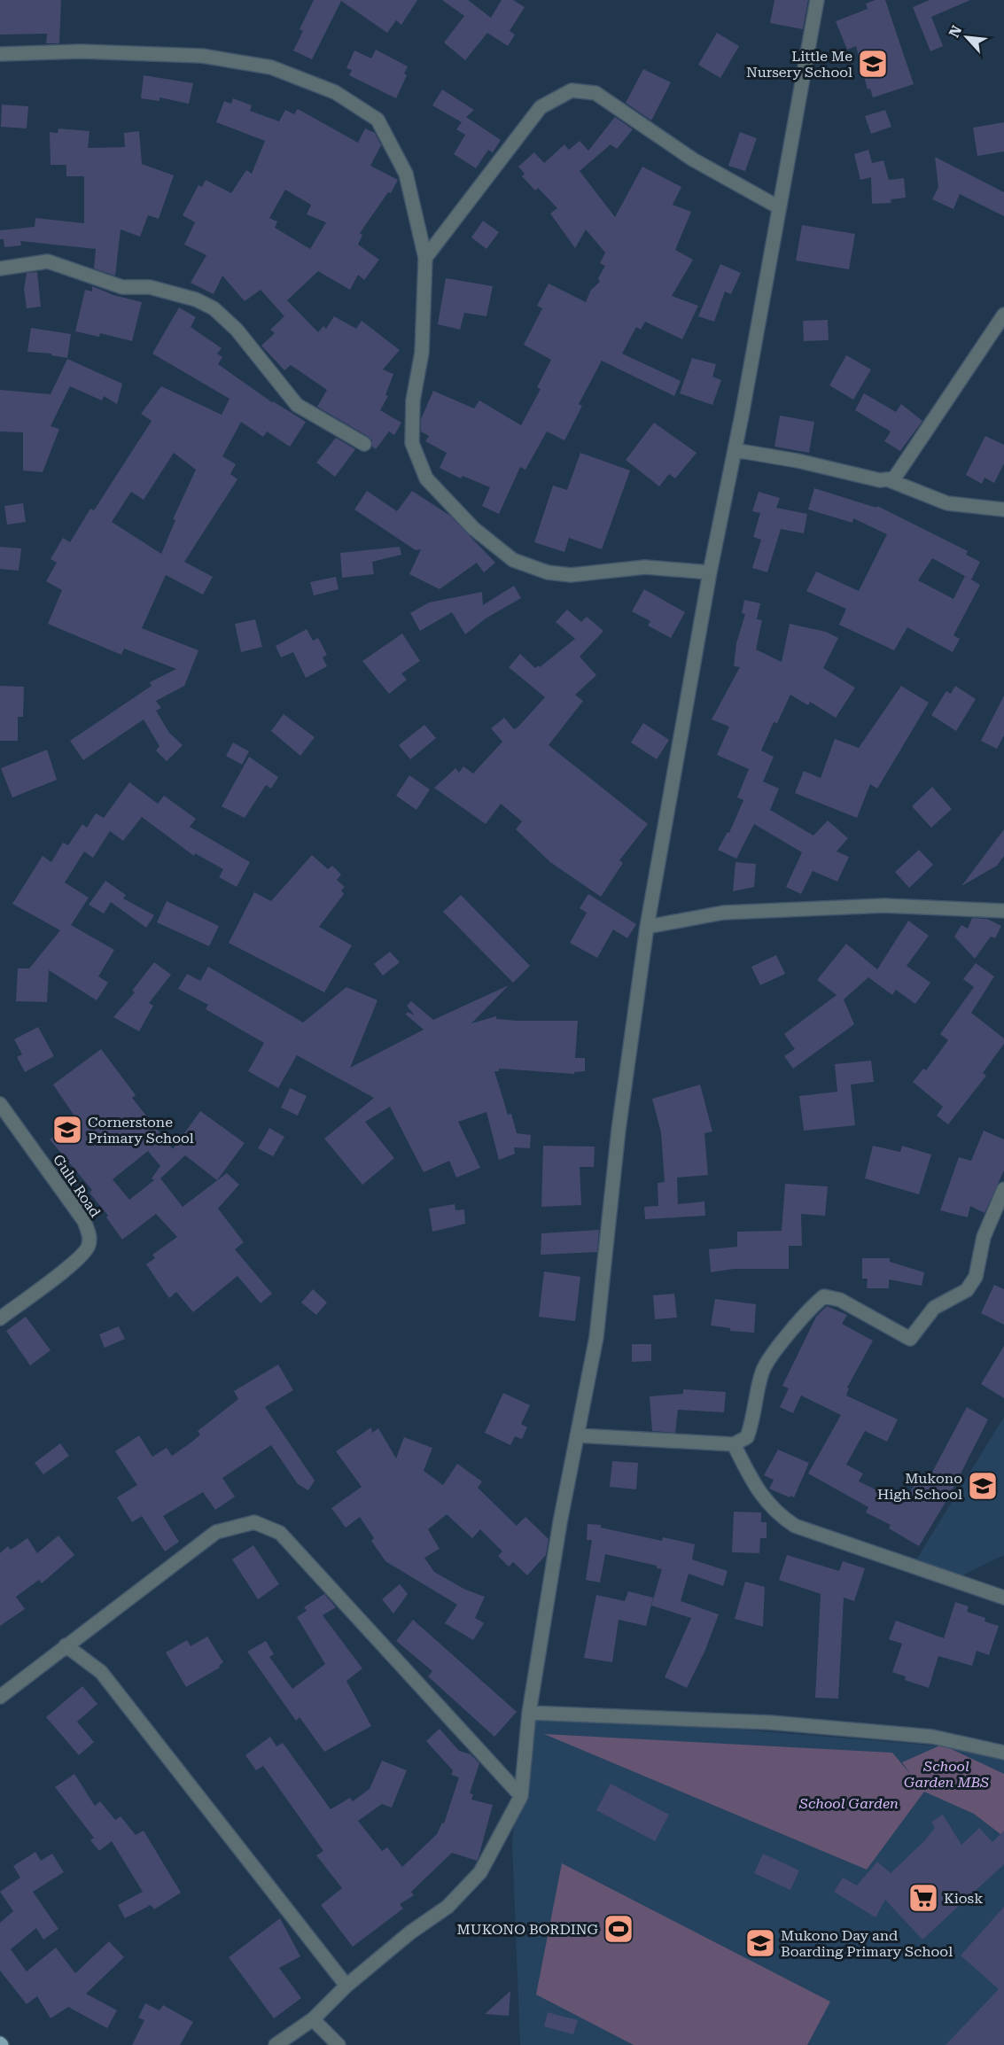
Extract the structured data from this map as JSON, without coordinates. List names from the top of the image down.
{
  "streets": {
    "street": ["Gulu Road"]
  },
  "parks": ["School Garden MBS", "School Garden"],
  "places": {
    "school or university": [
      "Little Me Nursery School",
      "Cornerstone Primary School",
      "Mukono High School",
      "Mukono Day and Boarding Primary School"
    ],
    "supermarket": ["Kiosk"],
    "sports": ["MUKONO BORDING"]
  },
  "north": "top left"
}
